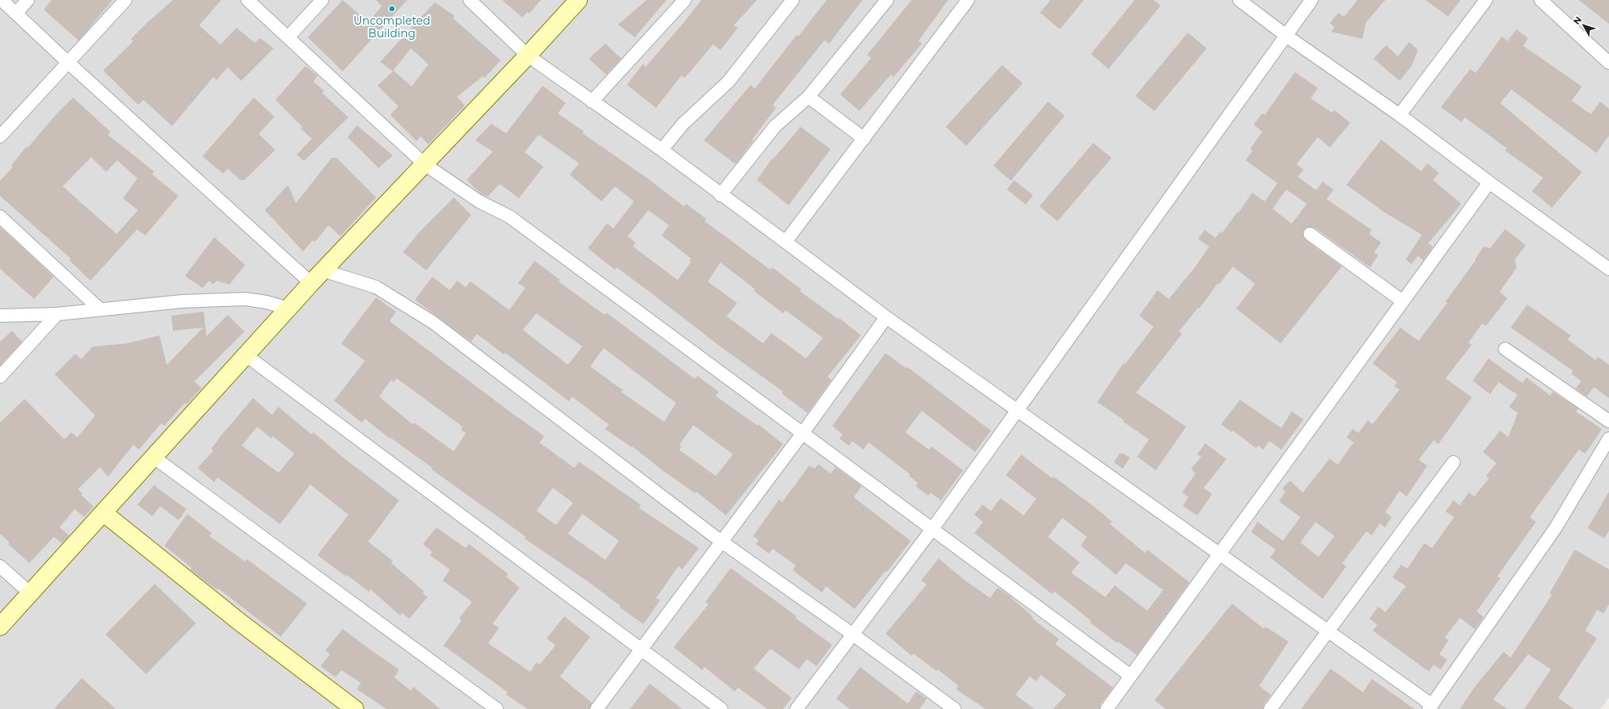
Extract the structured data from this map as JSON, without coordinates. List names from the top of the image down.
{
  "places": ["Uncompleted Building"],
  "north": "top left"
}
